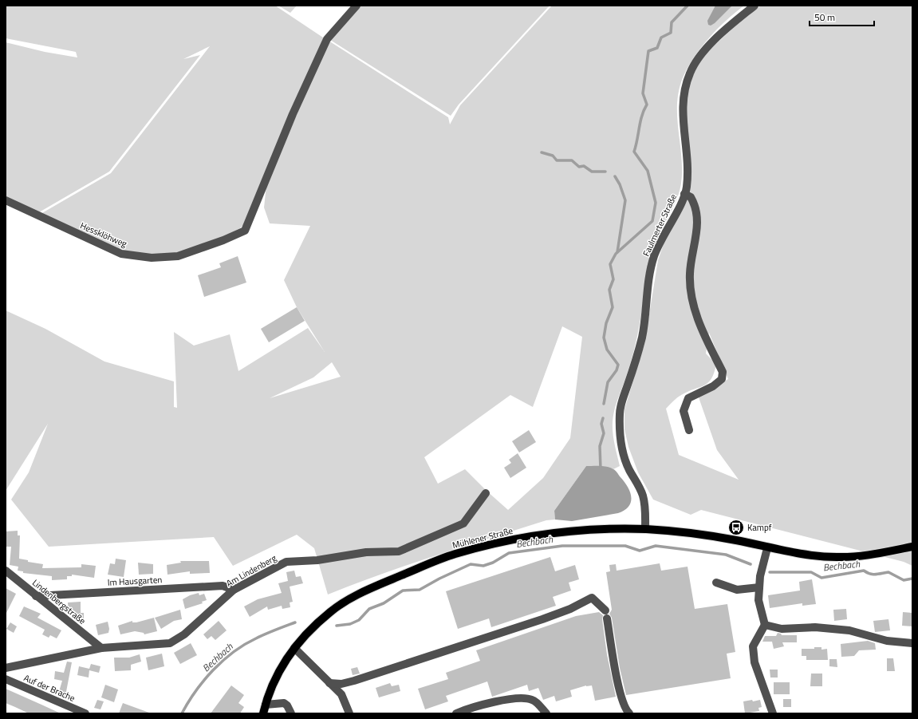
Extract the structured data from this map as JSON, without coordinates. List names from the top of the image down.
{
  "streets": {
    "main road": ["Mühlener Straße"],
    "street": [
      "Faulmerter Straße",
      "Hessklöhweg",
      "Am Lindenberg",
      "Im Hausgarten",
      "Lindenbergstraße",
      "Auf der Brache"
    ]
  },
  "crossings": [
    ["Faulmerter Straße", "Mühlener Straße"],
    ["Am Lindenberg", "Im Hausgarten"],
    ["Am Lindenberg", "Lindenbergstraße"],
    ["Im Hausgarten", "Lindenbergstraße"]
  ],
  "water": ["Bechbach"],
  "places": {
    "bus stop": ["Kampf"]
  },
  "scale_bar": "50 m"
}
